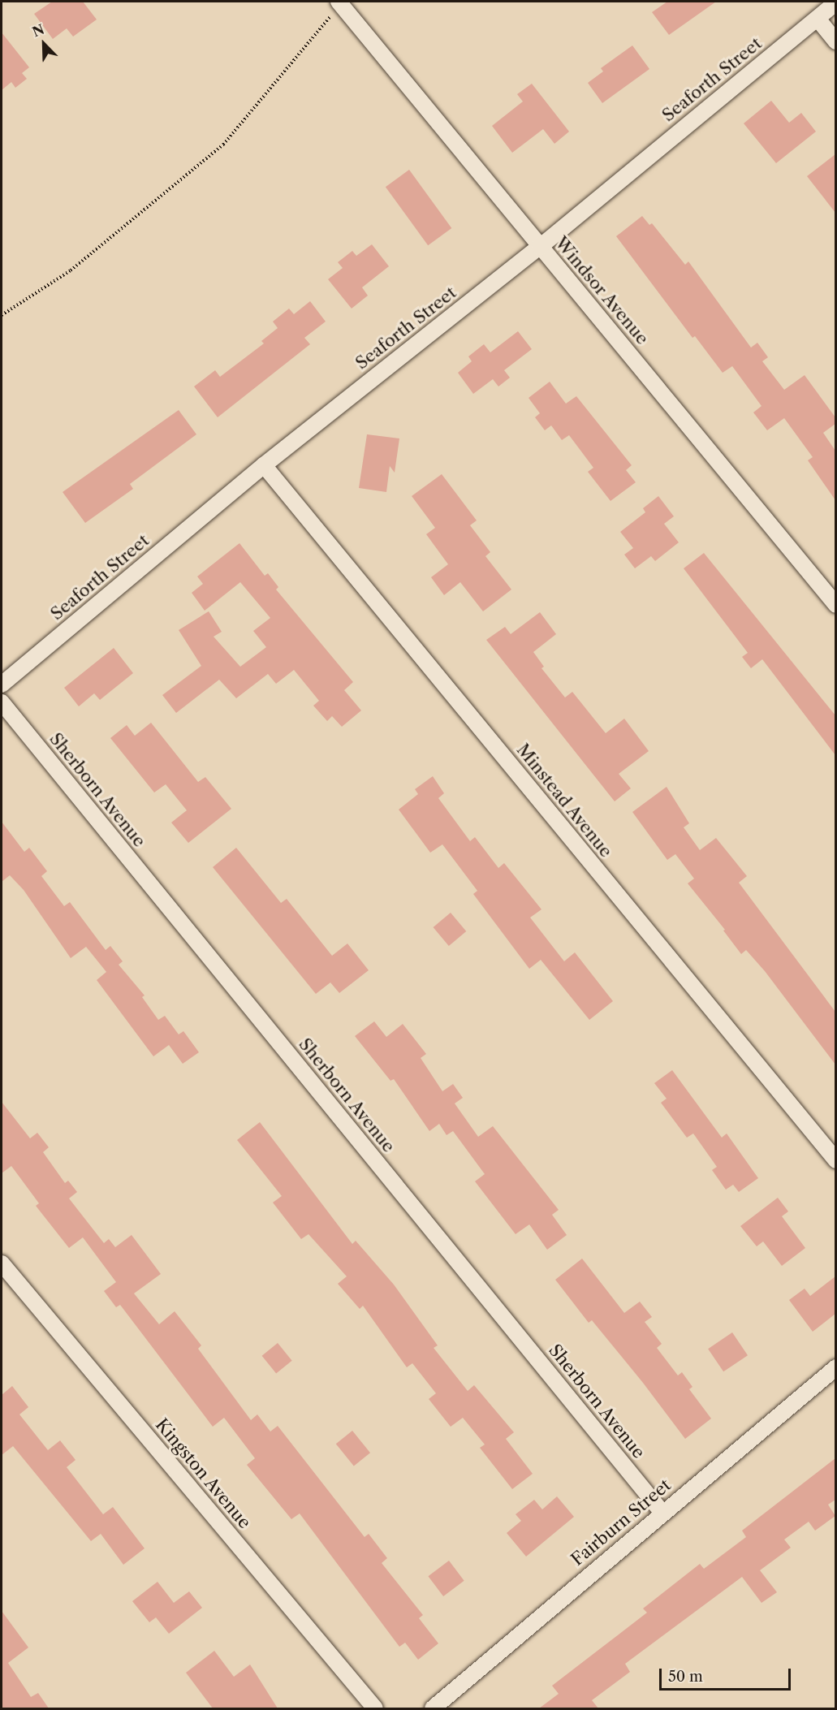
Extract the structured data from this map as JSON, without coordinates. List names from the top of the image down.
{
  "streets": {
    "street": [
      "Seaforth Street",
      "Windsor Avenue",
      "Sherborn Avenue",
      "Minstead Avenue",
      "Kingston Avenue",
      "Fairburn Street"
    ]
  },
  "crossings": [
    ["Seaforth Street", "Windsor Avenue"],
    ["Seaforth Street", "Minstead Avenue"],
    ["Sherborn Avenue", "Fairburn Street"]
  ],
  "scale_bar": "50 m",
  "north": "top left"
}
